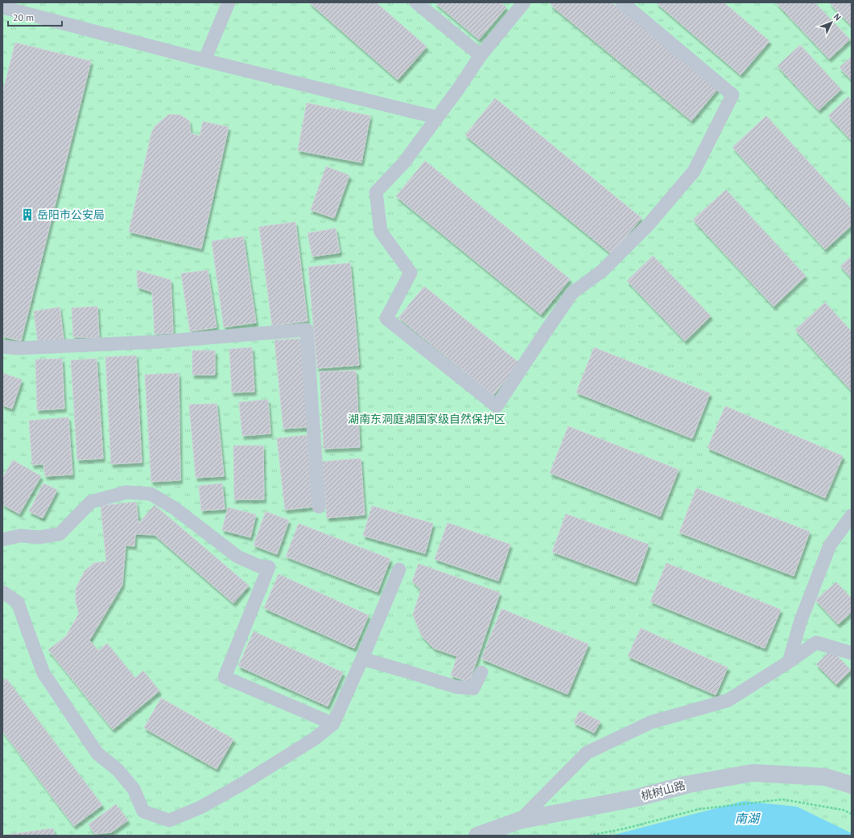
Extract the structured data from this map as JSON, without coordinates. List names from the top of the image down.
{
  "streets": {
    "street": ["桃树山路"]
  },
  "water": ["南湖"],
  "parks": ["湖南东洞庭湖国家级自然保护区"],
  "places": {
    "building": ["岳阳市公安局"]
  },
  "scale_bar": "20 m",
  "north": "top right"
}
